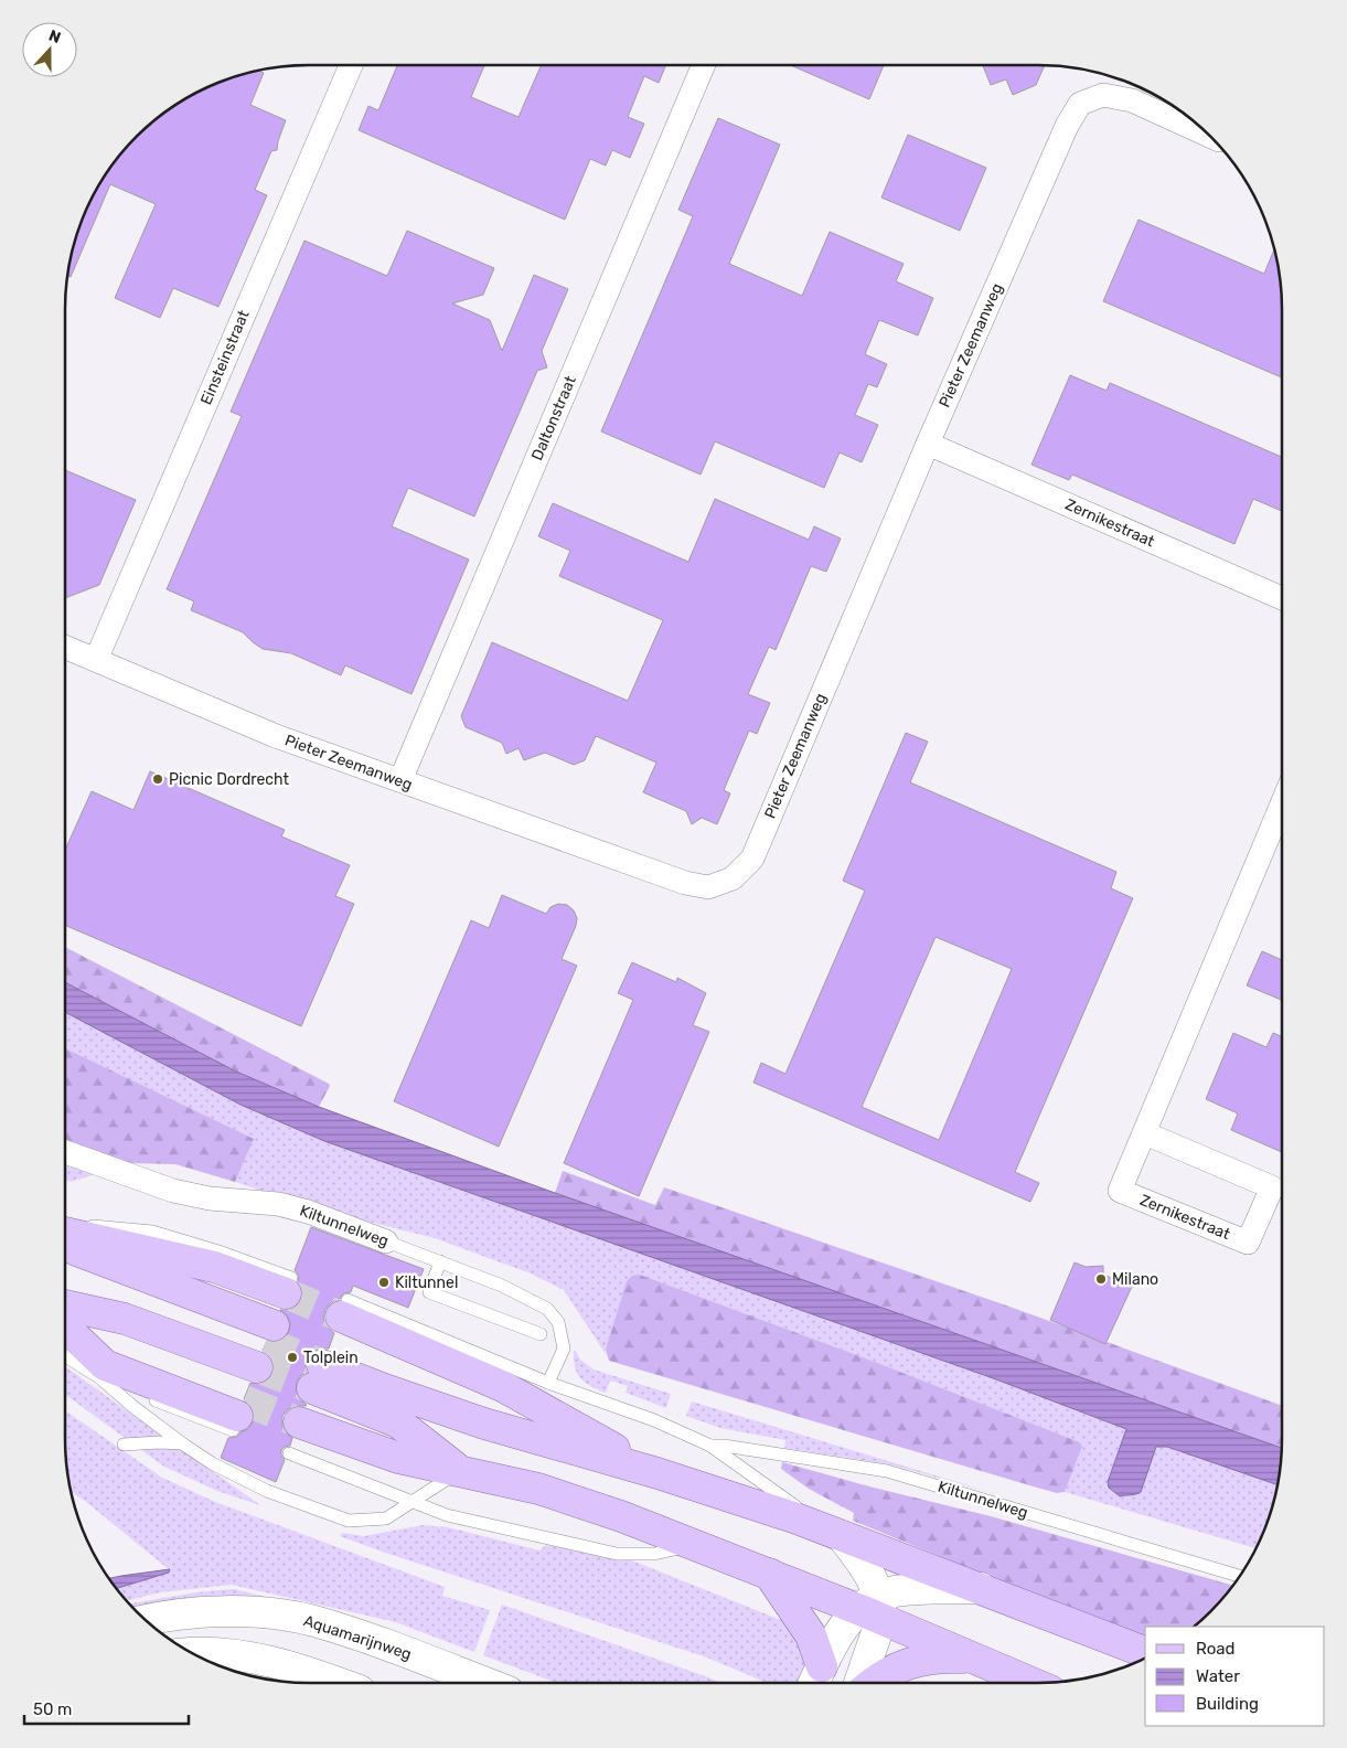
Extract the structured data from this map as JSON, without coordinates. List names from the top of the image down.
{
  "streets": {
    "main road": ["Kiltunnelweg"],
    "street": [
      "Pieter Zeemanweg",
      "Einsteinstraat",
      "Daltonstraat",
      "Zernikestraat",
      "Aquamarijnweg"
    ]
  },
  "crossings": [
    ["Pieter Zeemanweg", "Einsteinstraat"],
    ["Pieter Zeemanweg", "Daltonstraat"],
    ["Pieter Zeemanweg", "Zernikestraat"]
  ],
  "places": [
    "Picnic Dordrecht",
    "Milano",
    "Kiltunnel",
    "Tolplein"
  ],
  "legend": ["Road", "Water", "Building"],
  "scale_bar": "50 m",
  "north": "top"
}
